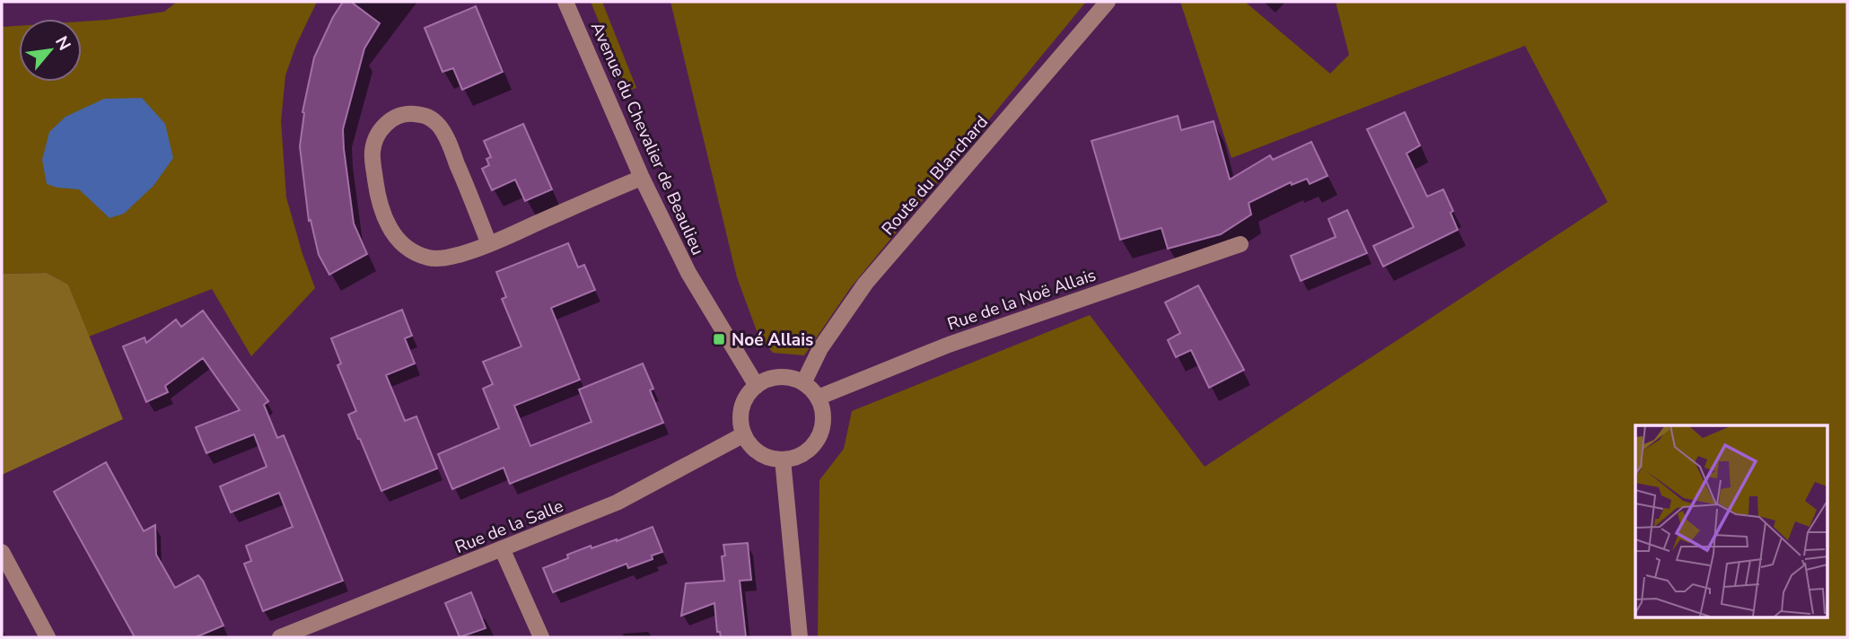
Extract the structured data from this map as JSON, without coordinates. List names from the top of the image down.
{
  "streets": {
    "street": [
      "Avenue du Chevalier de Beaulieu",
      "Route du Blanchard",
      "Rue de la Noë Allais",
      "Rue de la Salle"
    ]
  },
  "crossings": [
    ["Avenue du Chevalier de Beaulieu", "Route du Blanchard"],
    ["Avenue du Chevalier de Beaulieu", "Rue de la Noë Allais"],
    ["Avenue du Chevalier de Beaulieu", "Rue de la Salle"],
    ["Route du Blanchard", "Rue de la Noë Allais"],
    ["Route du Blanchard", "Rue de la Salle"],
    ["Rue de la Noë Allais", "Rue de la Salle"]
  ],
  "places": {
    "transit": ["Noé Allais"]
  },
  "north": "top right"
}
